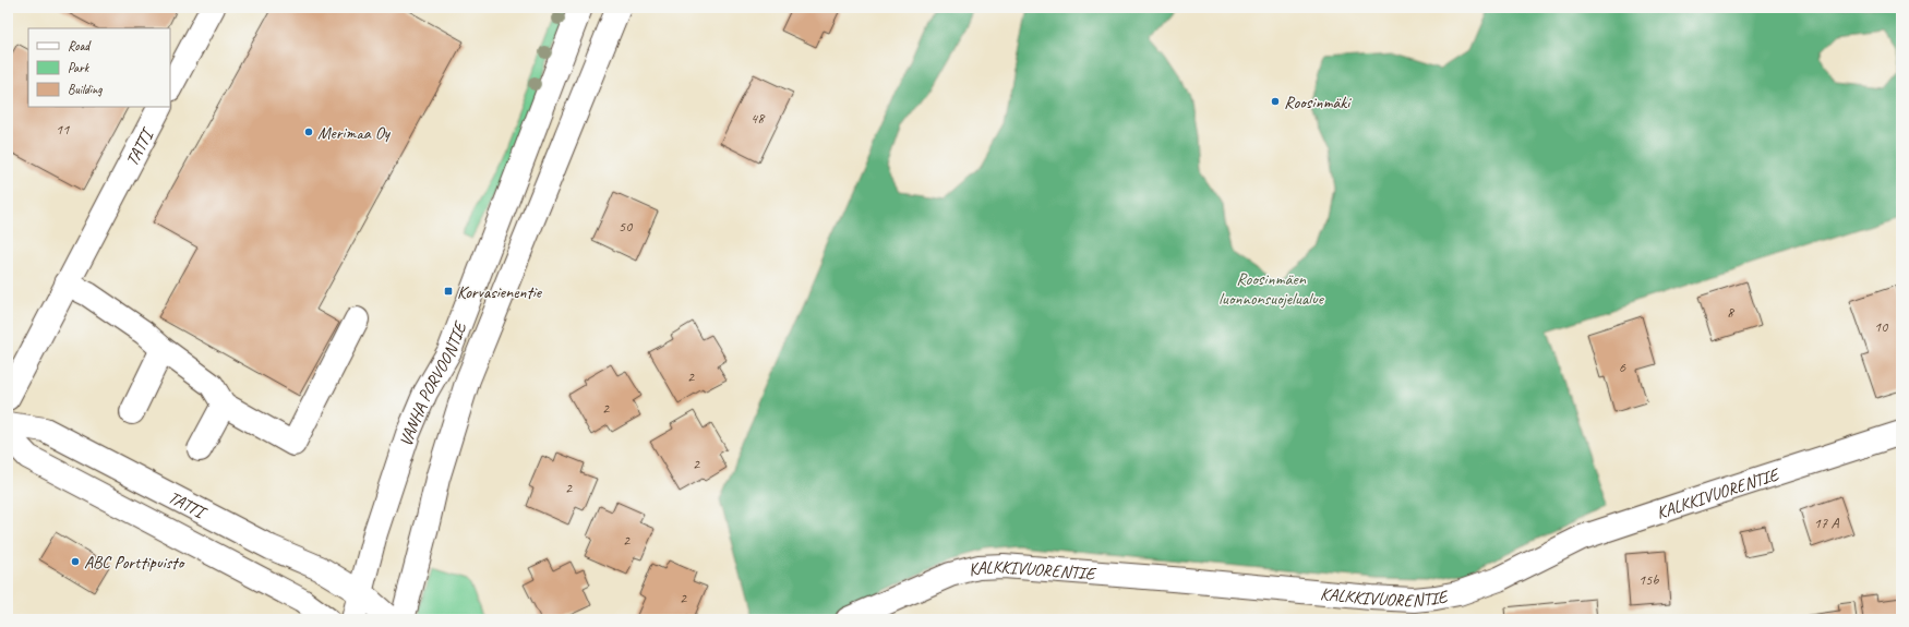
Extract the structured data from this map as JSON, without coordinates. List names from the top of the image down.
{
  "streets": {
    "street": ["TATTI", "VANHA PORVOONTIE", "KALKKIVUORENTIE"]
  },
  "crossings": [
    ["TATTI", "VANHA PORVOONTIE"]
  ],
  "parks": ["Roosinmäen luonnonsuojelualue"],
  "places": {
    "other": ["Roosinmäki", "Merimaa Oy", "ABC Porttipuisto"],
    "transit": ["Korvasienentie"]
  },
  "house_numbers": [
    "48",
    "11",
    "50",
    "8",
    "10",
    "6",
    "2",
    "2",
    "2",
    "2",
    "17 A",
    "2",
    "15b",
    "2"
  ],
  "legend": ["Road", "Park", "Building"]
}
